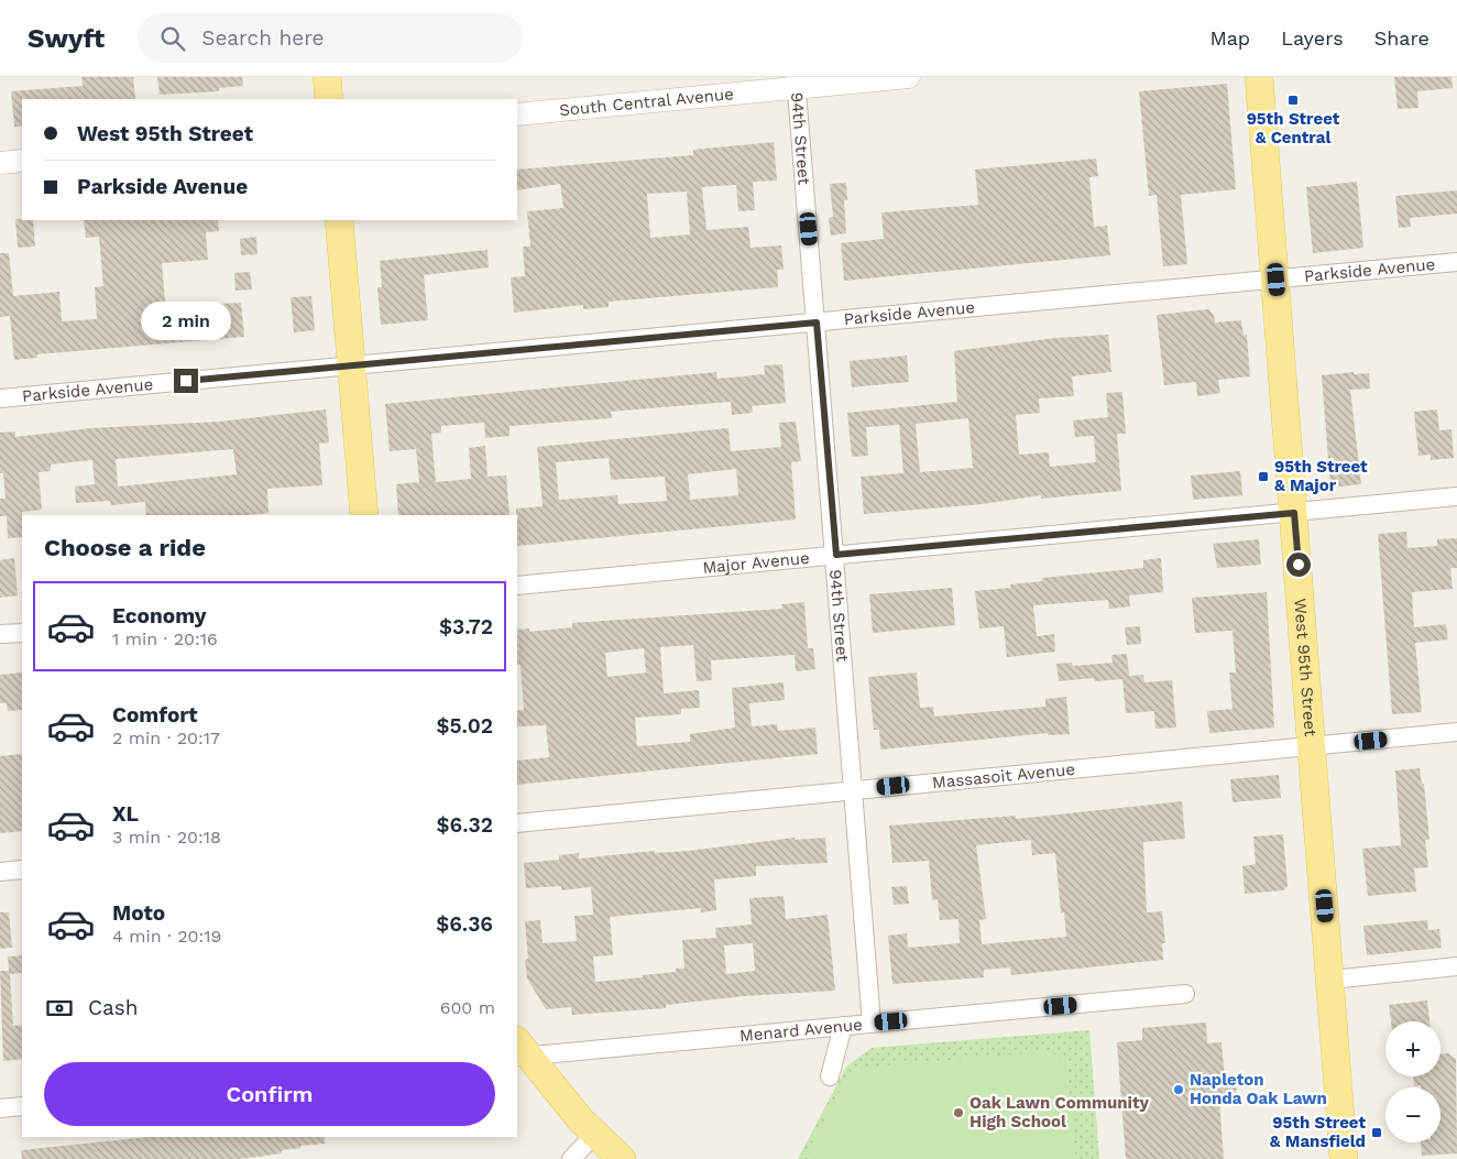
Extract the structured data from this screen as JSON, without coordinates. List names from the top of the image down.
{
  "streets": {
    "main road": ["West 95th Street"],
    "street": [
      "South Central Avenue",
      "94th Street",
      "Parkside Avenue",
      "Major Avenue",
      "Massasoit Avenue",
      "Menard Avenue"
    ]
  },
  "crossings": [
    ["South Central Avenue", "94th Street"],
    ["94th Street", "Parkside Avenue"],
    ["94th Street", "Major Avenue"],
    ["94th Street", "Massasoit Avenue"],
    ["94th Street", "Menard Avenue"],
    ["Parkside Avenue", "West 95th Street"],
    ["Major Avenue", "West 95th Street"],
    ["West 95th Street", "Massasoit Avenue"]
  ],
  "places": {
    "transit": ["95th Street & Central", "95th Street & Major", "95th Street & Mansfield"],
    "other": ["Napleton Honda Oak Lawn", "Oak Lawn Community High School"]
  },
  "page": {
    "header": "Swyft",
    "search": "Search here",
    "nav": ["Map", "Layers", "Share"],
    "banner": ["West 95th Street", "Parkside Avenue"],
    "bubble": "2 min",
    "heading": "Choose a ride",
    "list": [
      {
        "name": "Economy",
        "note": "1 min · 20:16",
        "value": "$3.72"
      },
      {
        "name": "Comfort",
        "note": "2 min · 20:17",
        "value": "$5.02"
      },
      {
        "name": "XL",
        "note": "3 min · 20:18",
        "value": "$6.32"
      },
      {
        "name": "Moto",
        "note": "4 min · 20:19",
        "value": "$6.36"
      }
    ],
    "pay": ["Cash", "600 m"],
    "map_buttons": ["+", "−"],
    "buttons": "Confirm"
  }
}
